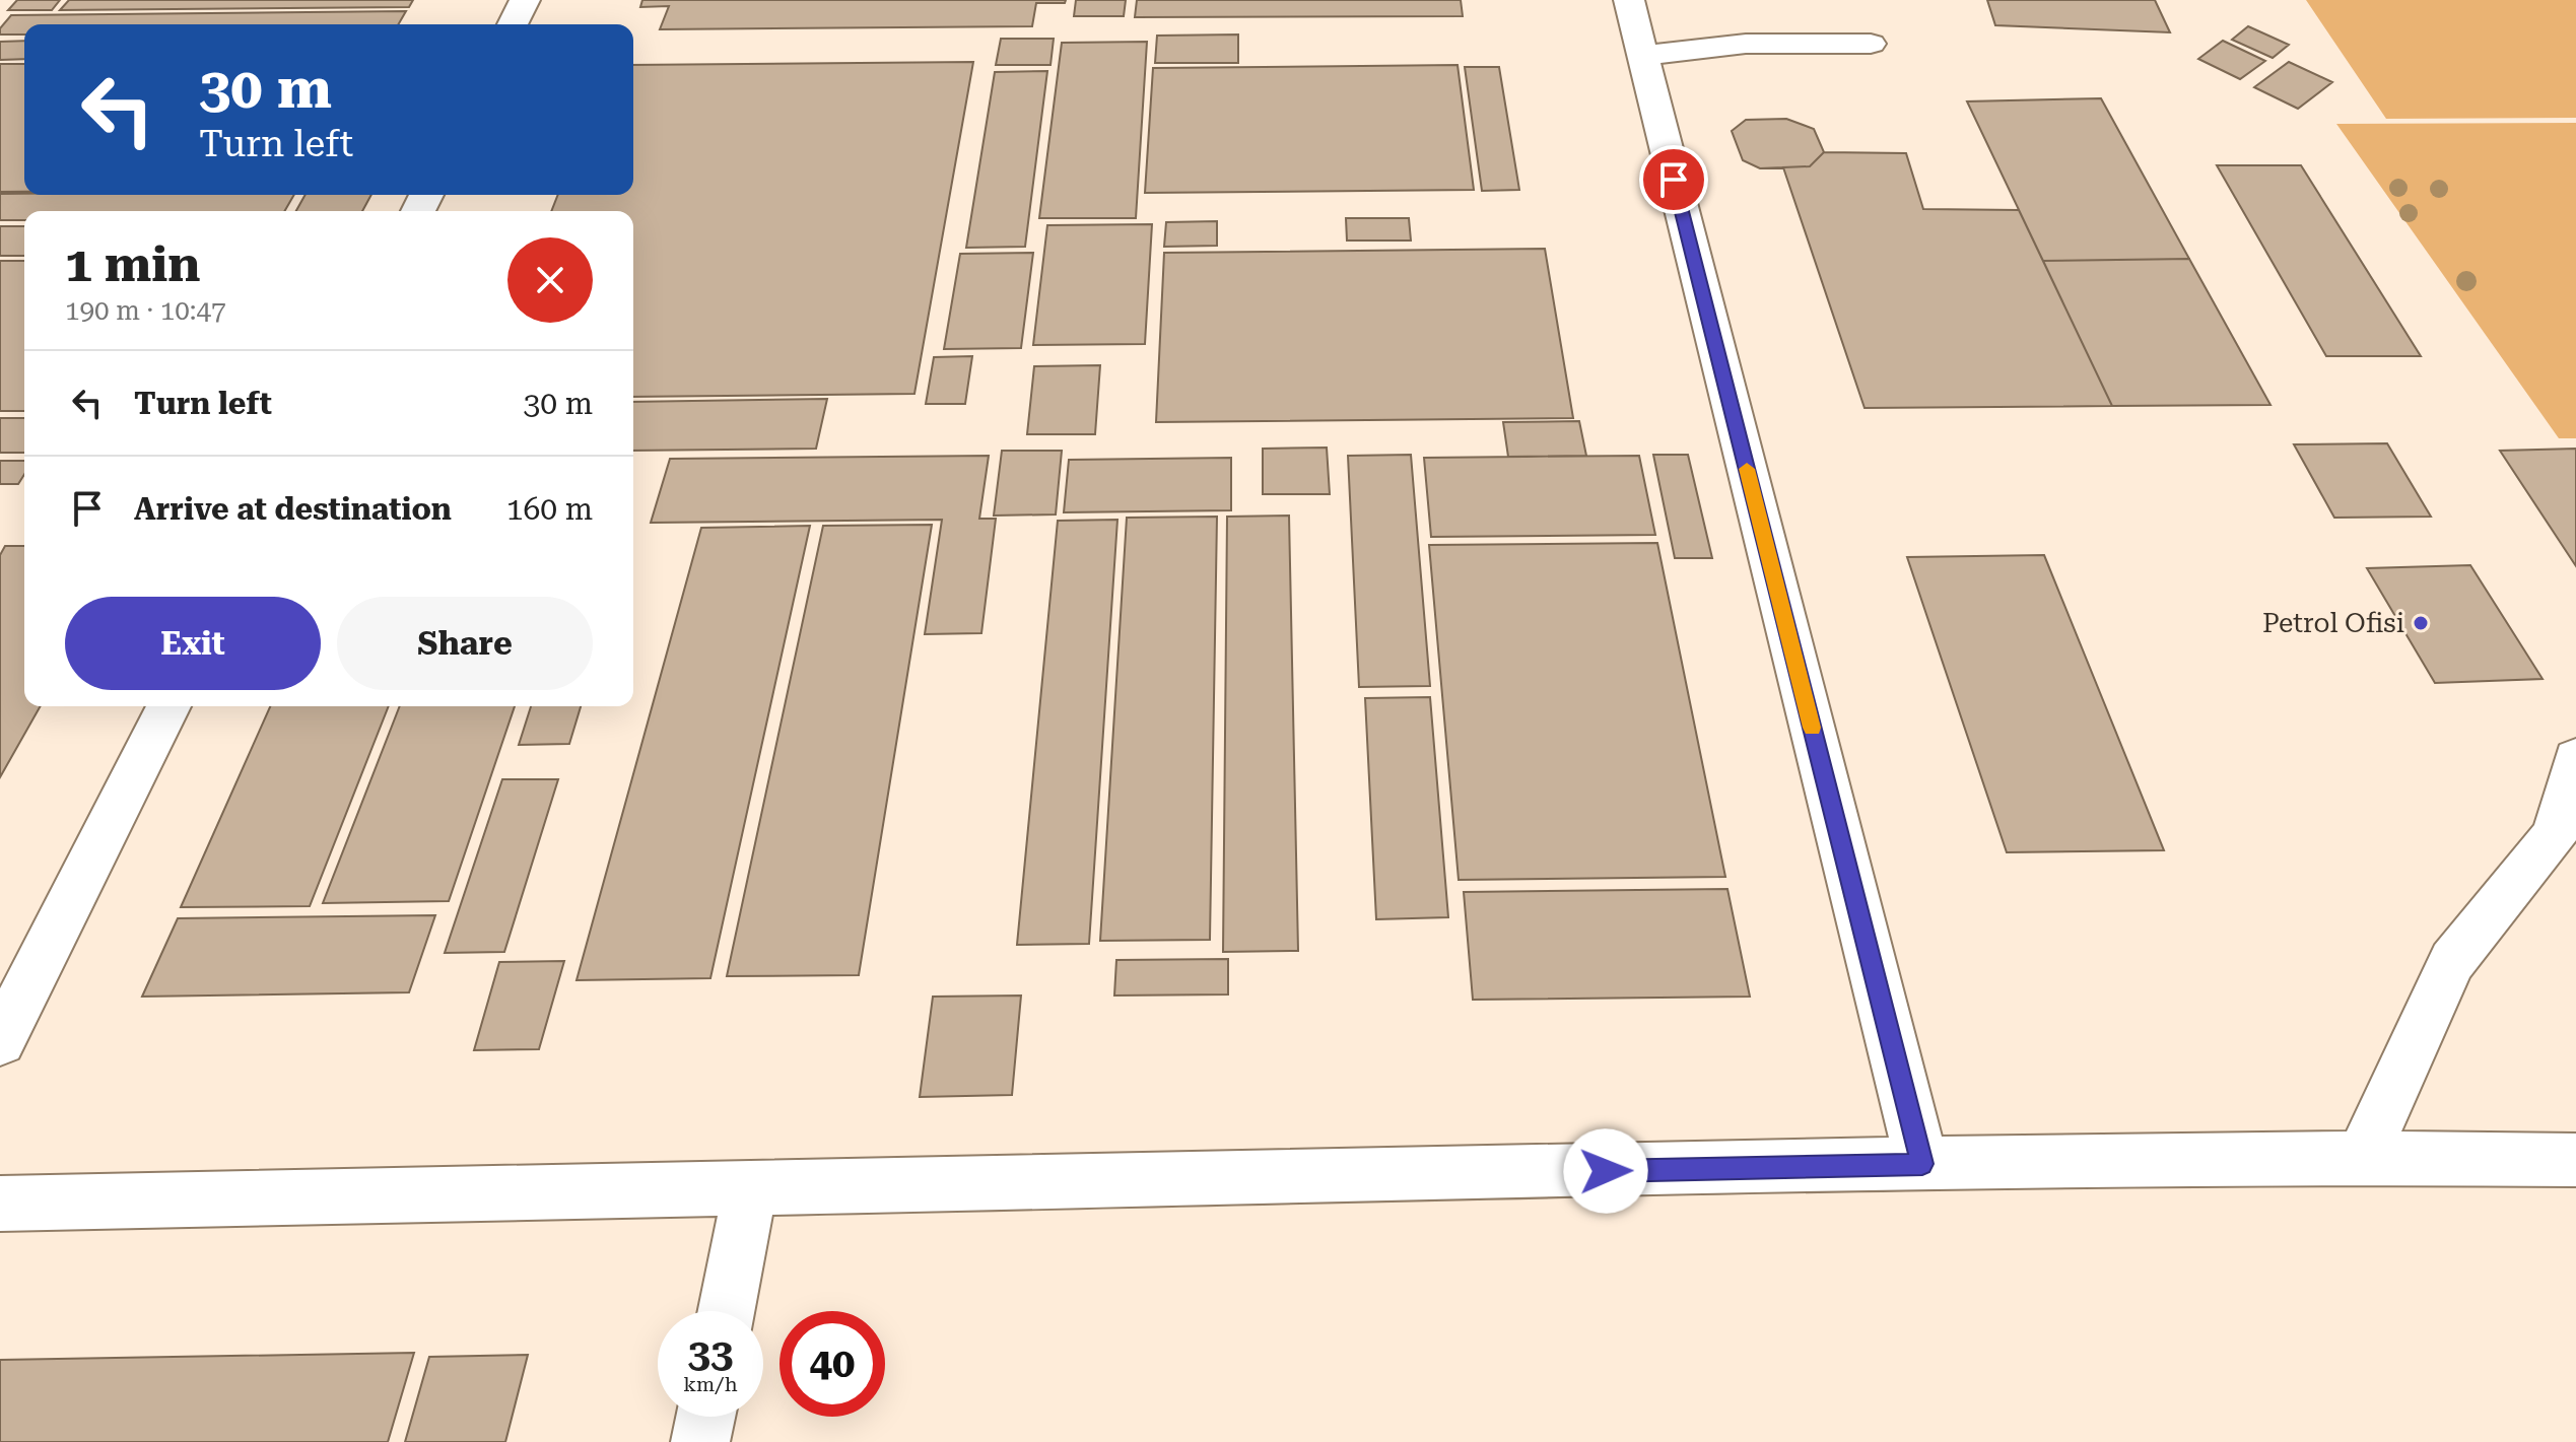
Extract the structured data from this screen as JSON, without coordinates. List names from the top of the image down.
{
  "places": ["Petrol Ofisi"],
  "page": {
    "turn": ["30 m", "Turn left"],
    "heading": ["1 min", "190 m · 10:47"],
    "list": [
      {
        "name": "Turn left",
        "value": "30 m"
      },
      {
        "name": "Arrive at destination",
        "value": "160 m"
      }
    ],
    "buttons": ["Exit", "Share"],
    "speed": "33 km/h",
    "limit": "40"
  }
}
